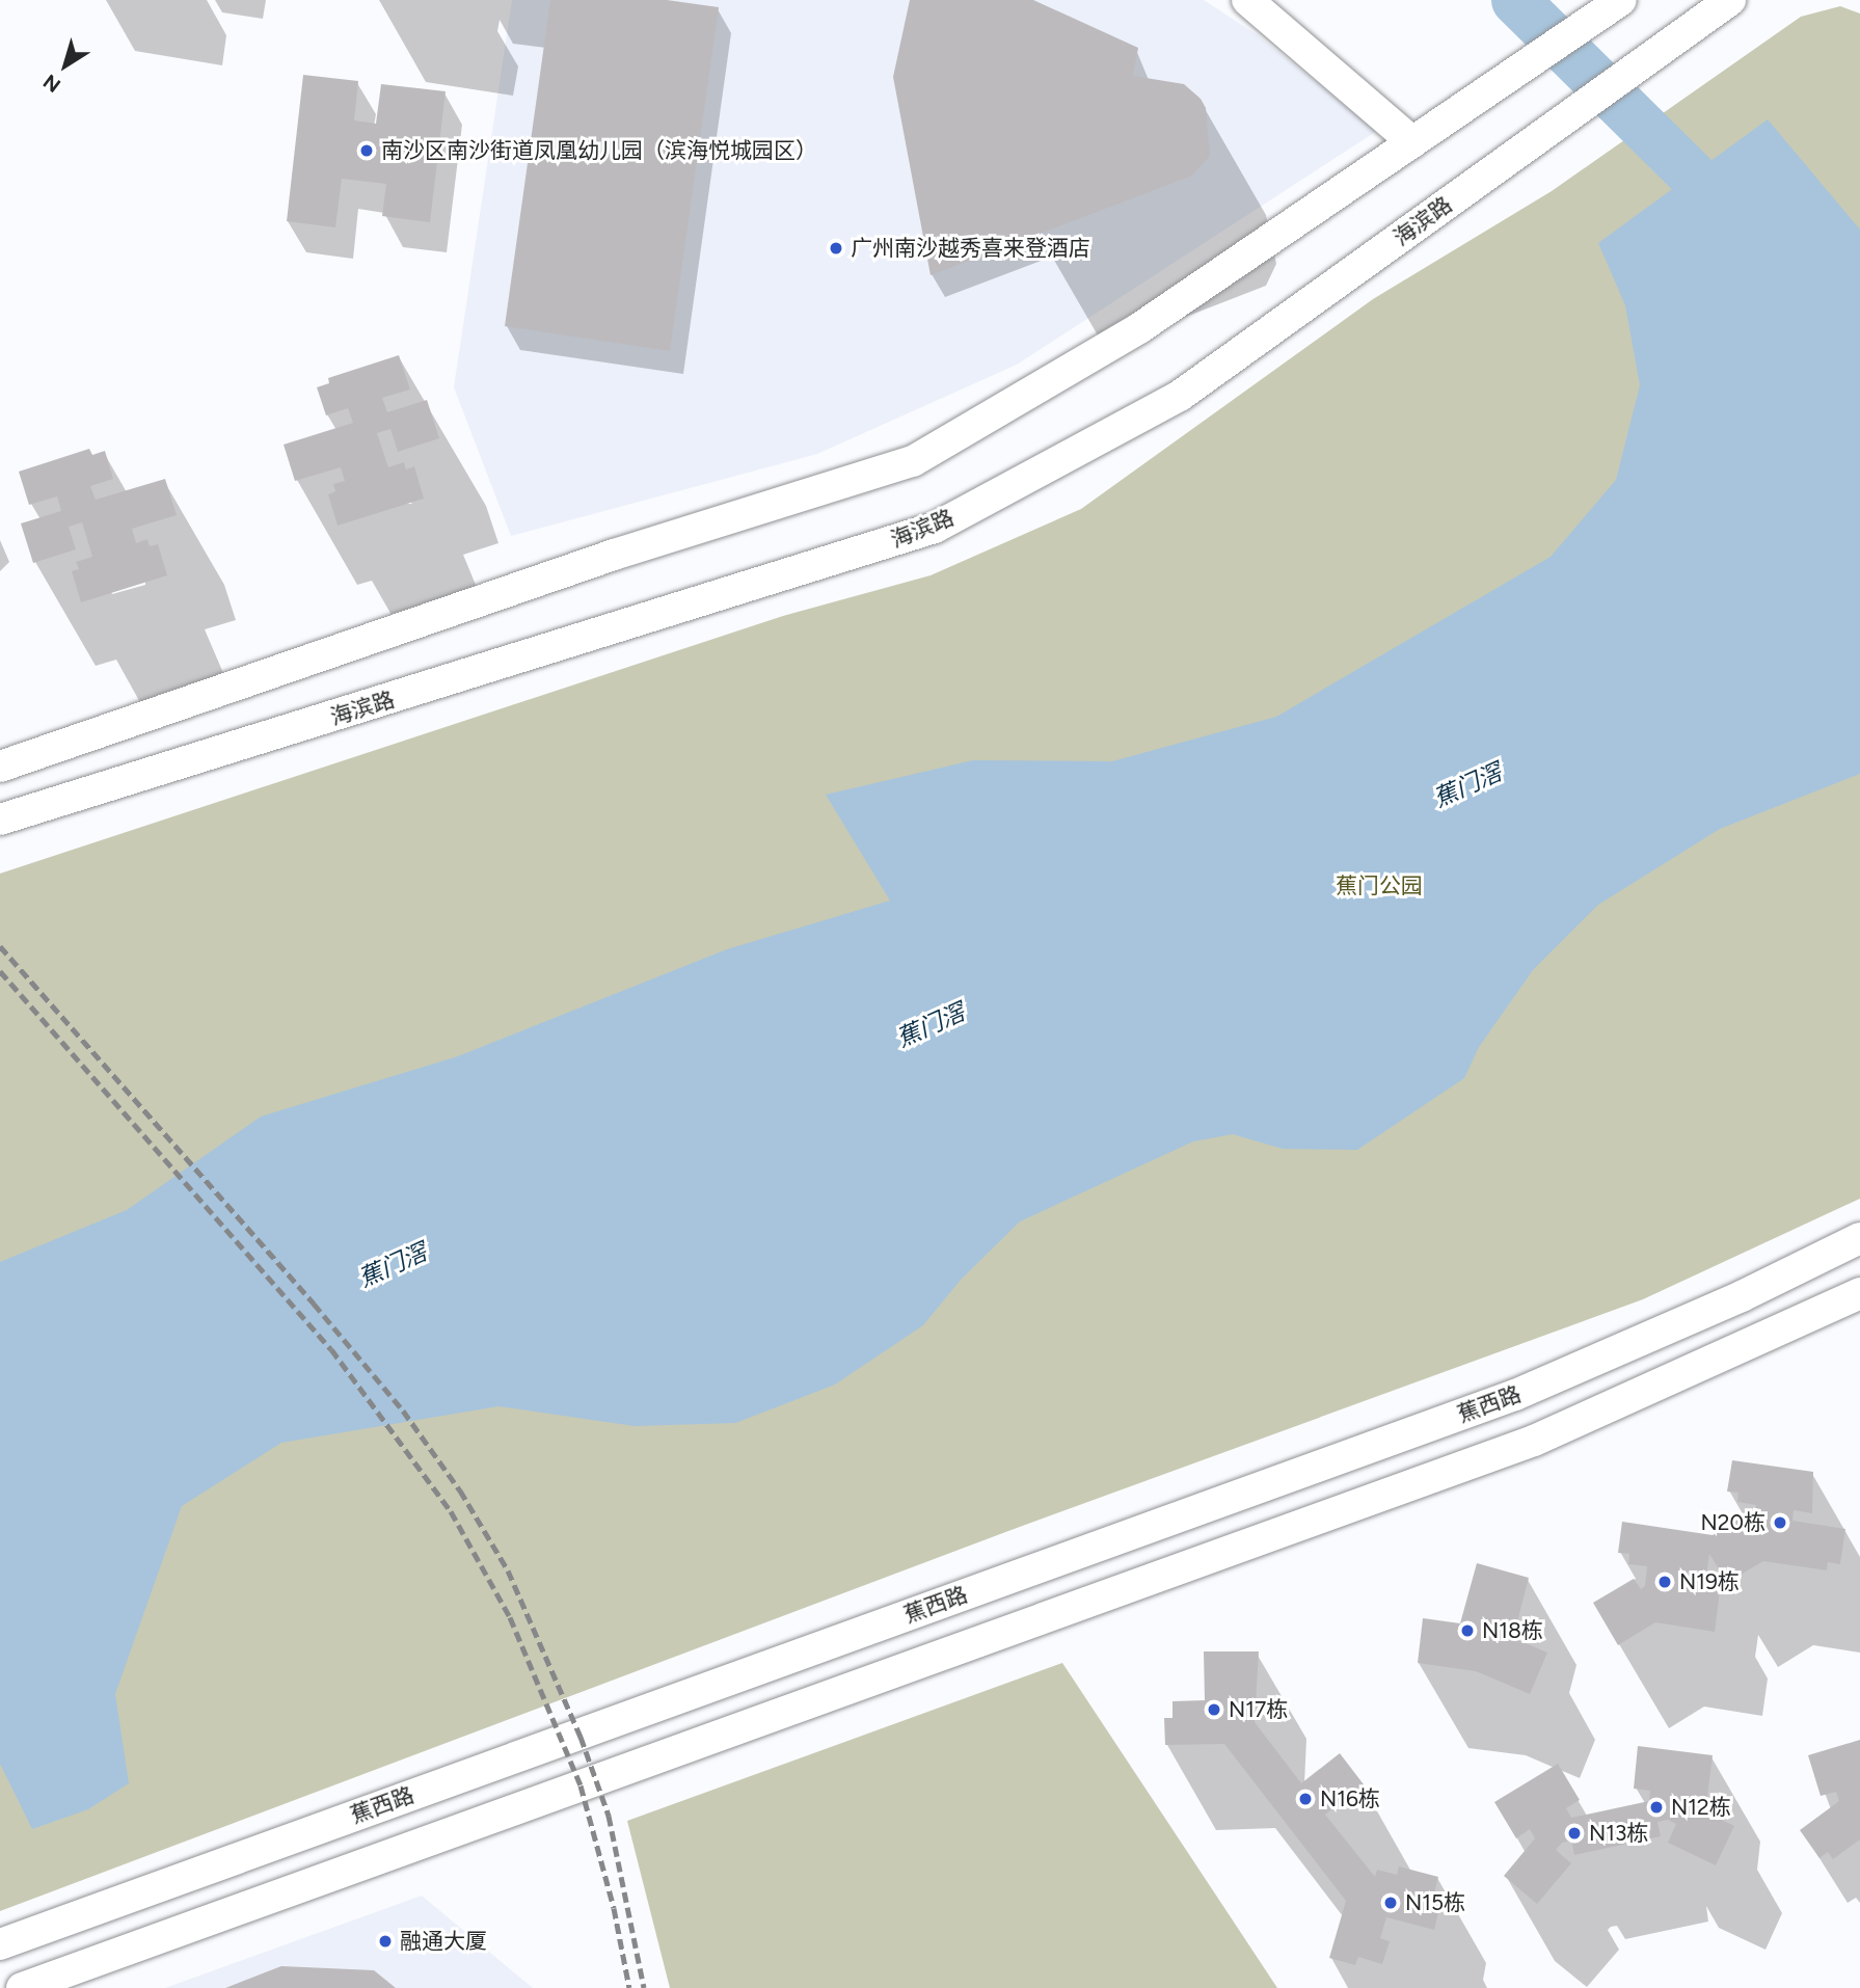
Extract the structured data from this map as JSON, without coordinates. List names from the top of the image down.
{
  "streets": {
    "street": ["海滨路", "蕉西路"]
  },
  "water": ["蕉门滘"],
  "parks": ["蕉门公园"],
  "places": [
    "南沙区南沙街道凤凰幼儿园（滨海悦城园区）",
    "广州南沙越秀喜来登酒店",
    "N20栋",
    "N19栋",
    "N18栋",
    "N17栋",
    "N16栋",
    "N12栋",
    "N13栋",
    "N15栋",
    "融通大厦"
  ],
  "north": "bottom left"
}
